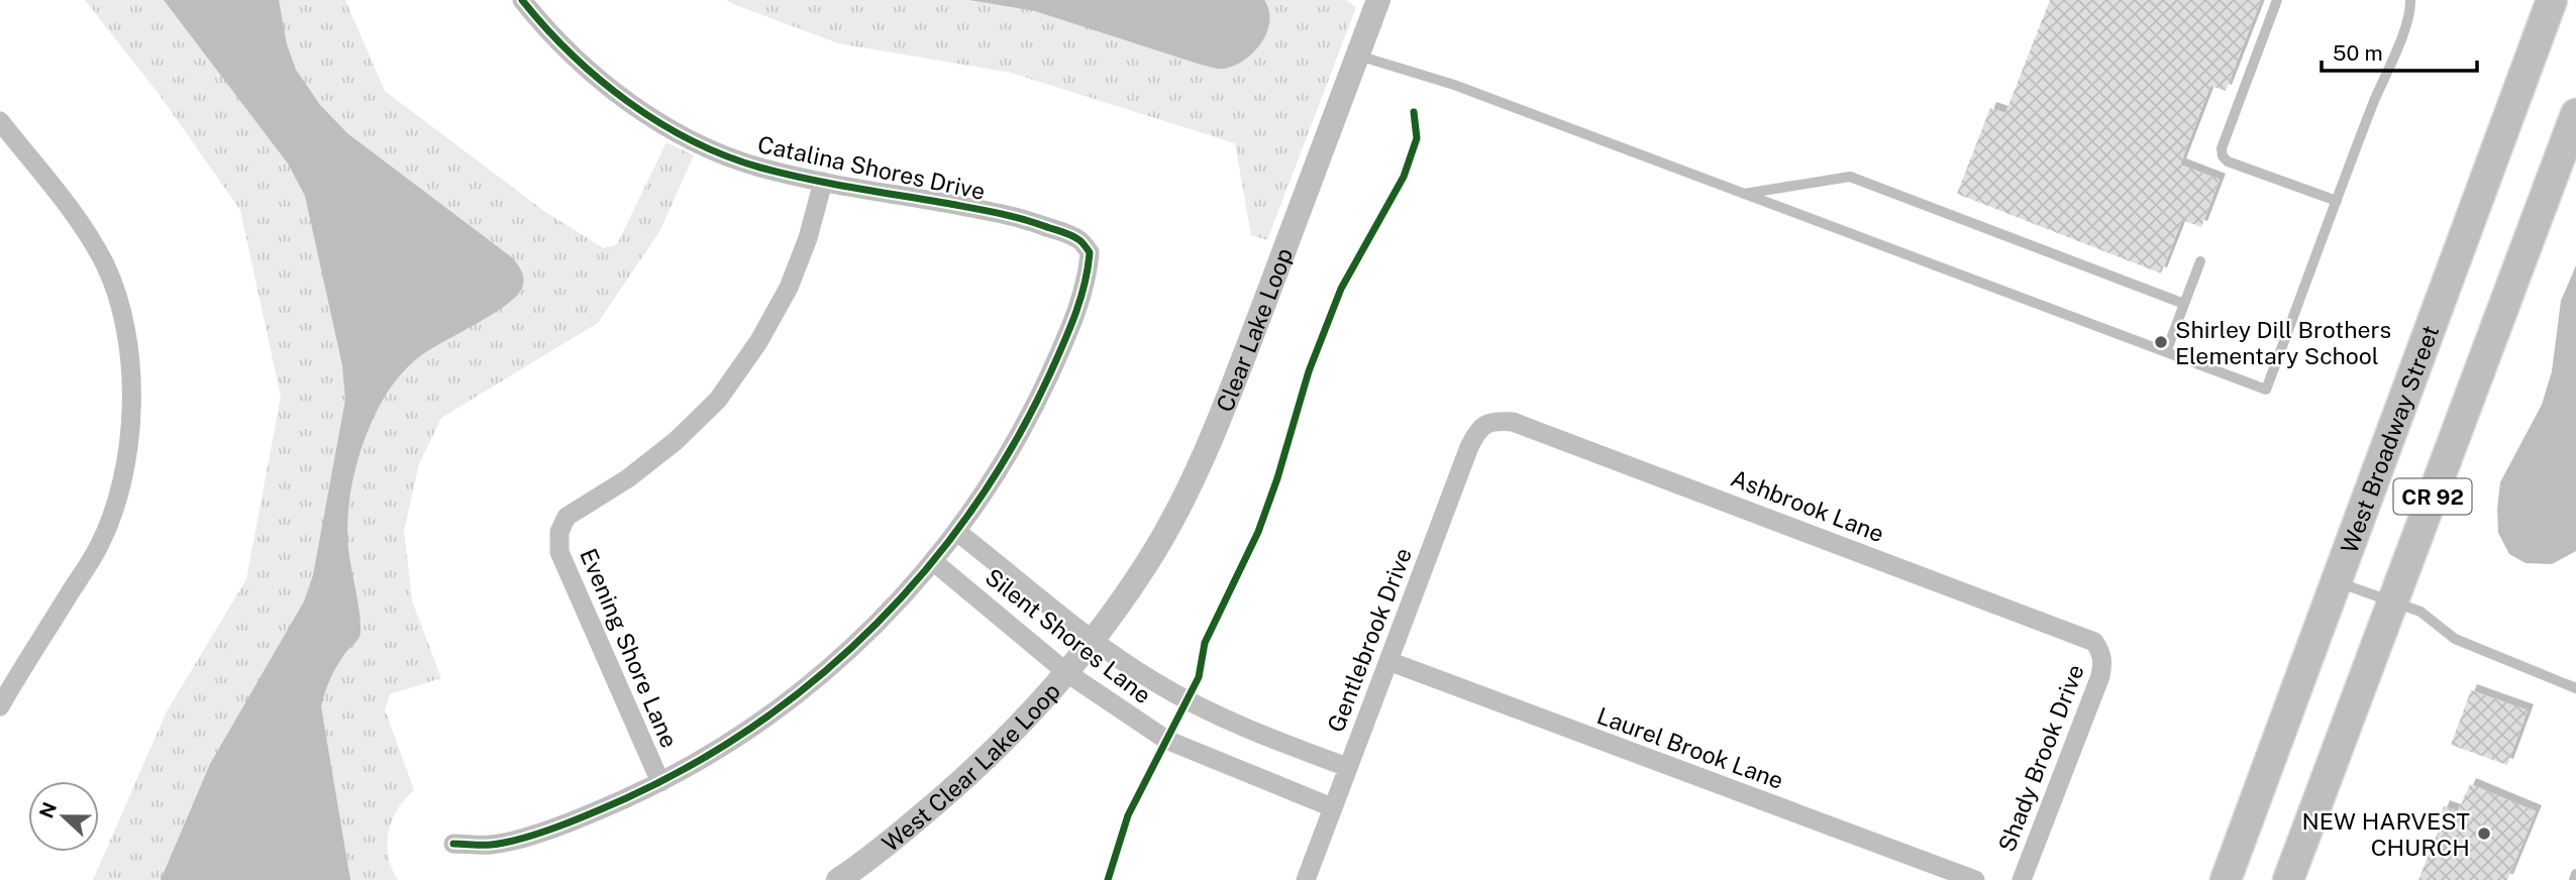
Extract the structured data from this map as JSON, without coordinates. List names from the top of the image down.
{
  "streets": {
    "main road": ["West Broadway Street", "CR 92"],
    "street": [
      "Catalina Shores Drive",
      "Clear Lake Loop",
      "Ashbrook Lane",
      "Silent Shores Lane",
      "Gentlebrook Drive",
      "Evening Shore Lane",
      "Laurel Brook Lane",
      "Shady Brook Drive",
      "West Clear Lake Loop"
    ]
  },
  "crossings": [
    ["Catalina Shores Drive", "Silent Shores Lane"],
    ["Catalina Shores Drive", "Evening Shore Lane"],
    ["Clear Lake Loop", "Silent Shores Lane"],
    ["Clear Lake Loop", "West Clear Lake Loop"],
    ["Ashbrook Lane", "Gentlebrook Drive"],
    ["Ashbrook Lane", "Shady Brook Drive"],
    ["Silent Shores Lane", "Gentlebrook Drive"],
    ["Silent Shores Lane", "West Clear Lake Loop"],
    ["Gentlebrook Drive", "Laurel Brook Lane"]
  ],
  "places": ["Shirley Dill Brothers Elementary School", "NEW HARVEST CHURCH"],
  "scale_bar": "50 m",
  "north": "left"
}
